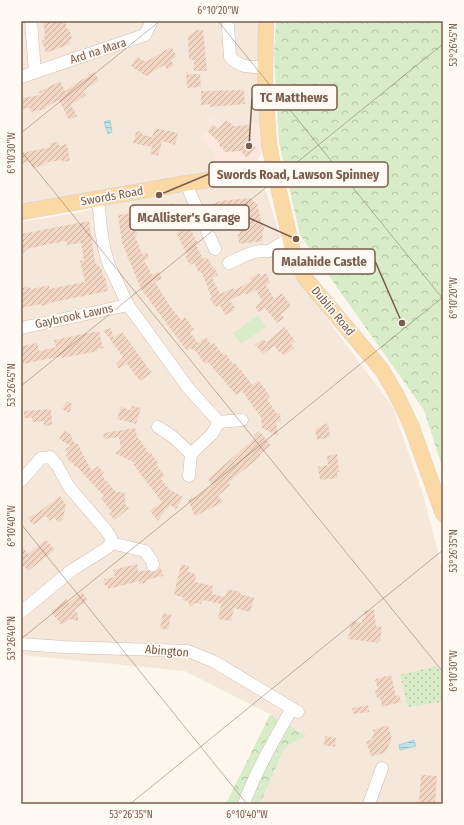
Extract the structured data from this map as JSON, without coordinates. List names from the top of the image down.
{
  "streets": {
    "main road": ["Swords Road", "Dublin Road"],
    "street": ["Ard na Mara", "Gaybrook Lawns", "Abington"]
  },
  "crossings": [
    ["Swords Road", "Dublin Road"],
    ["Swords Road", "Gaybrook Lawns"]
  ],
  "places": [
    "TC Matthews",
    "Swords Road, Lawson Spinney",
    "McAllister's Garage",
    "Malahide Castle"
  ],
  "coordinates": [
    "6°10'20\"W",
    "53°26'45\"N",
    "6°10'30\"W",
    "6°10'40\"W",
    "53°26'35\"N",
    "53°26'40\"N"
  ]
}
